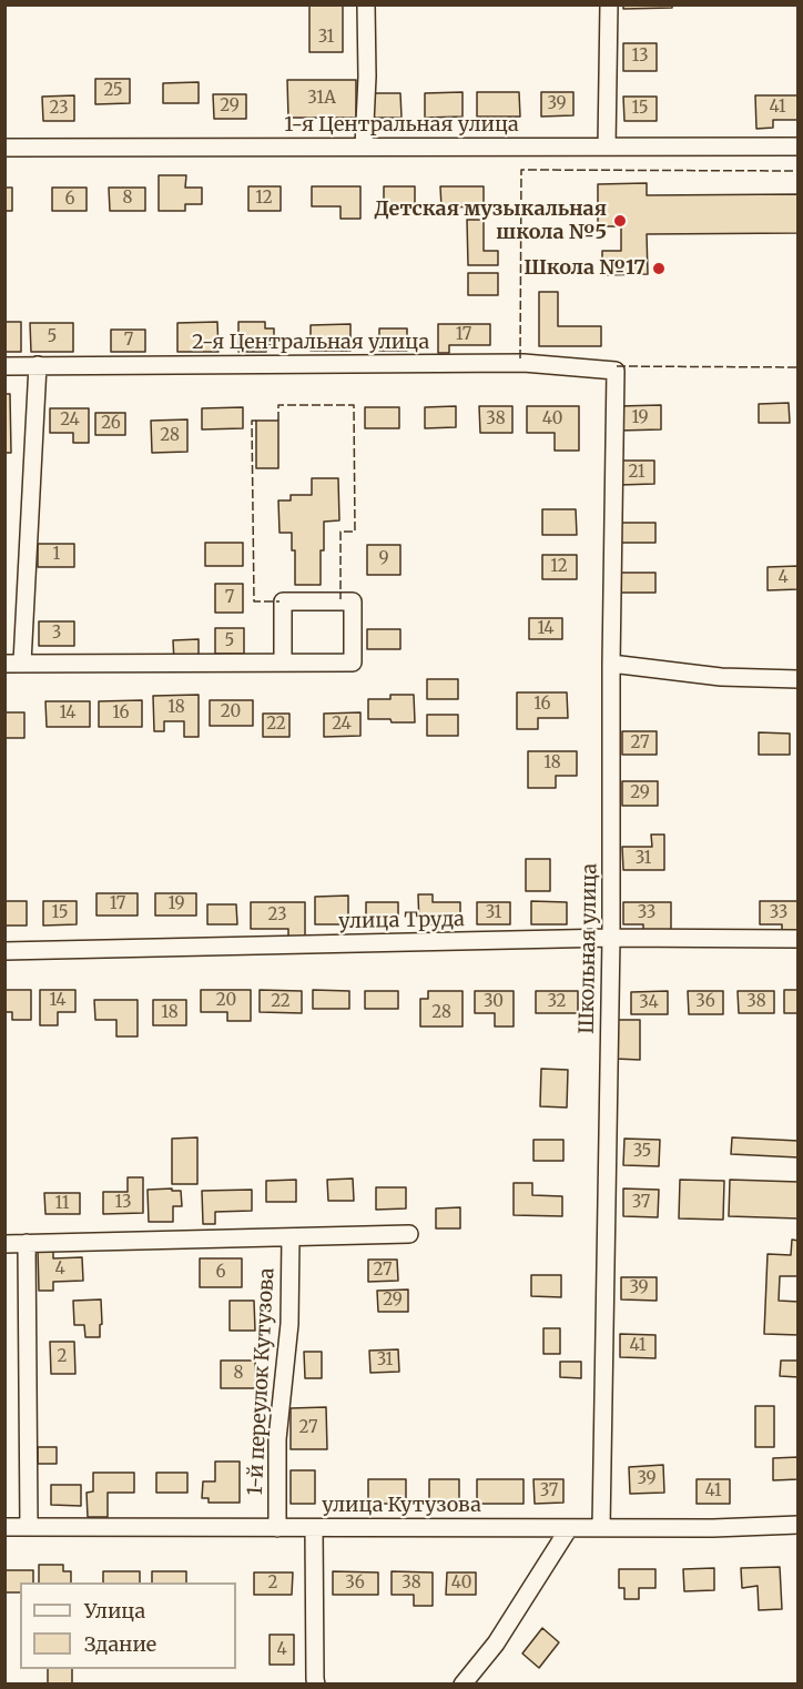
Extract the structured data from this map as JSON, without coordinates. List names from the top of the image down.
{
  "streets": {
    "street": [
      "1-я Центральная улица",
      "2-я Центральная улица",
      "улица Труда",
      "Школьная улица",
      "1-й переулок Кутузова",
      "улица Кутузова"
    ]
  },
  "crossings": [
    ["2-я Центральная улица", "Школьная улица"],
    ["улица Труда", "Школьная улица"],
    ["Школьная улица", "улица Кутузова"],
    ["1-й переулок Кутузова", "улица Кутузова"]
  ],
  "places": ["Детская музыкальная школа №5", "Школа №17"],
  "house_numbers": [
    "31",
    "13",
    "25",
    "31А",
    "39",
    "29",
    "41",
    "23",
    "15",
    "8",
    "12",
    "6",
    "17",
    "5",
    "7",
    "19",
    "38",
    "40",
    "24",
    "26",
    "28",
    "21",
    "1",
    "9",
    "12",
    "4",
    "7",
    "14",
    "3",
    "5",
    "16",
    "18",
    "20",
    "14",
    "16",
    "22",
    "24",
    "27",
    "18",
    "29",
    "31",
    "17",
    "19",
    "15",
    "31",
    "33",
    "33",
    "23",
    "14",
    "20",
    "22",
    "30",
    "32",
    "36",
    "38",
    "34",
    "18",
    "28",
    "35",
    "13",
    "37",
    "11",
    "4",
    "27",
    "6",
    "39",
    "29",
    "41",
    "2",
    "31",
    "8",
    "27",
    "39",
    "37",
    "41",
    "2",
    "36",
    "38",
    "40",
    "4"
  ],
  "legend": ["Улица", "Здание"]
}
